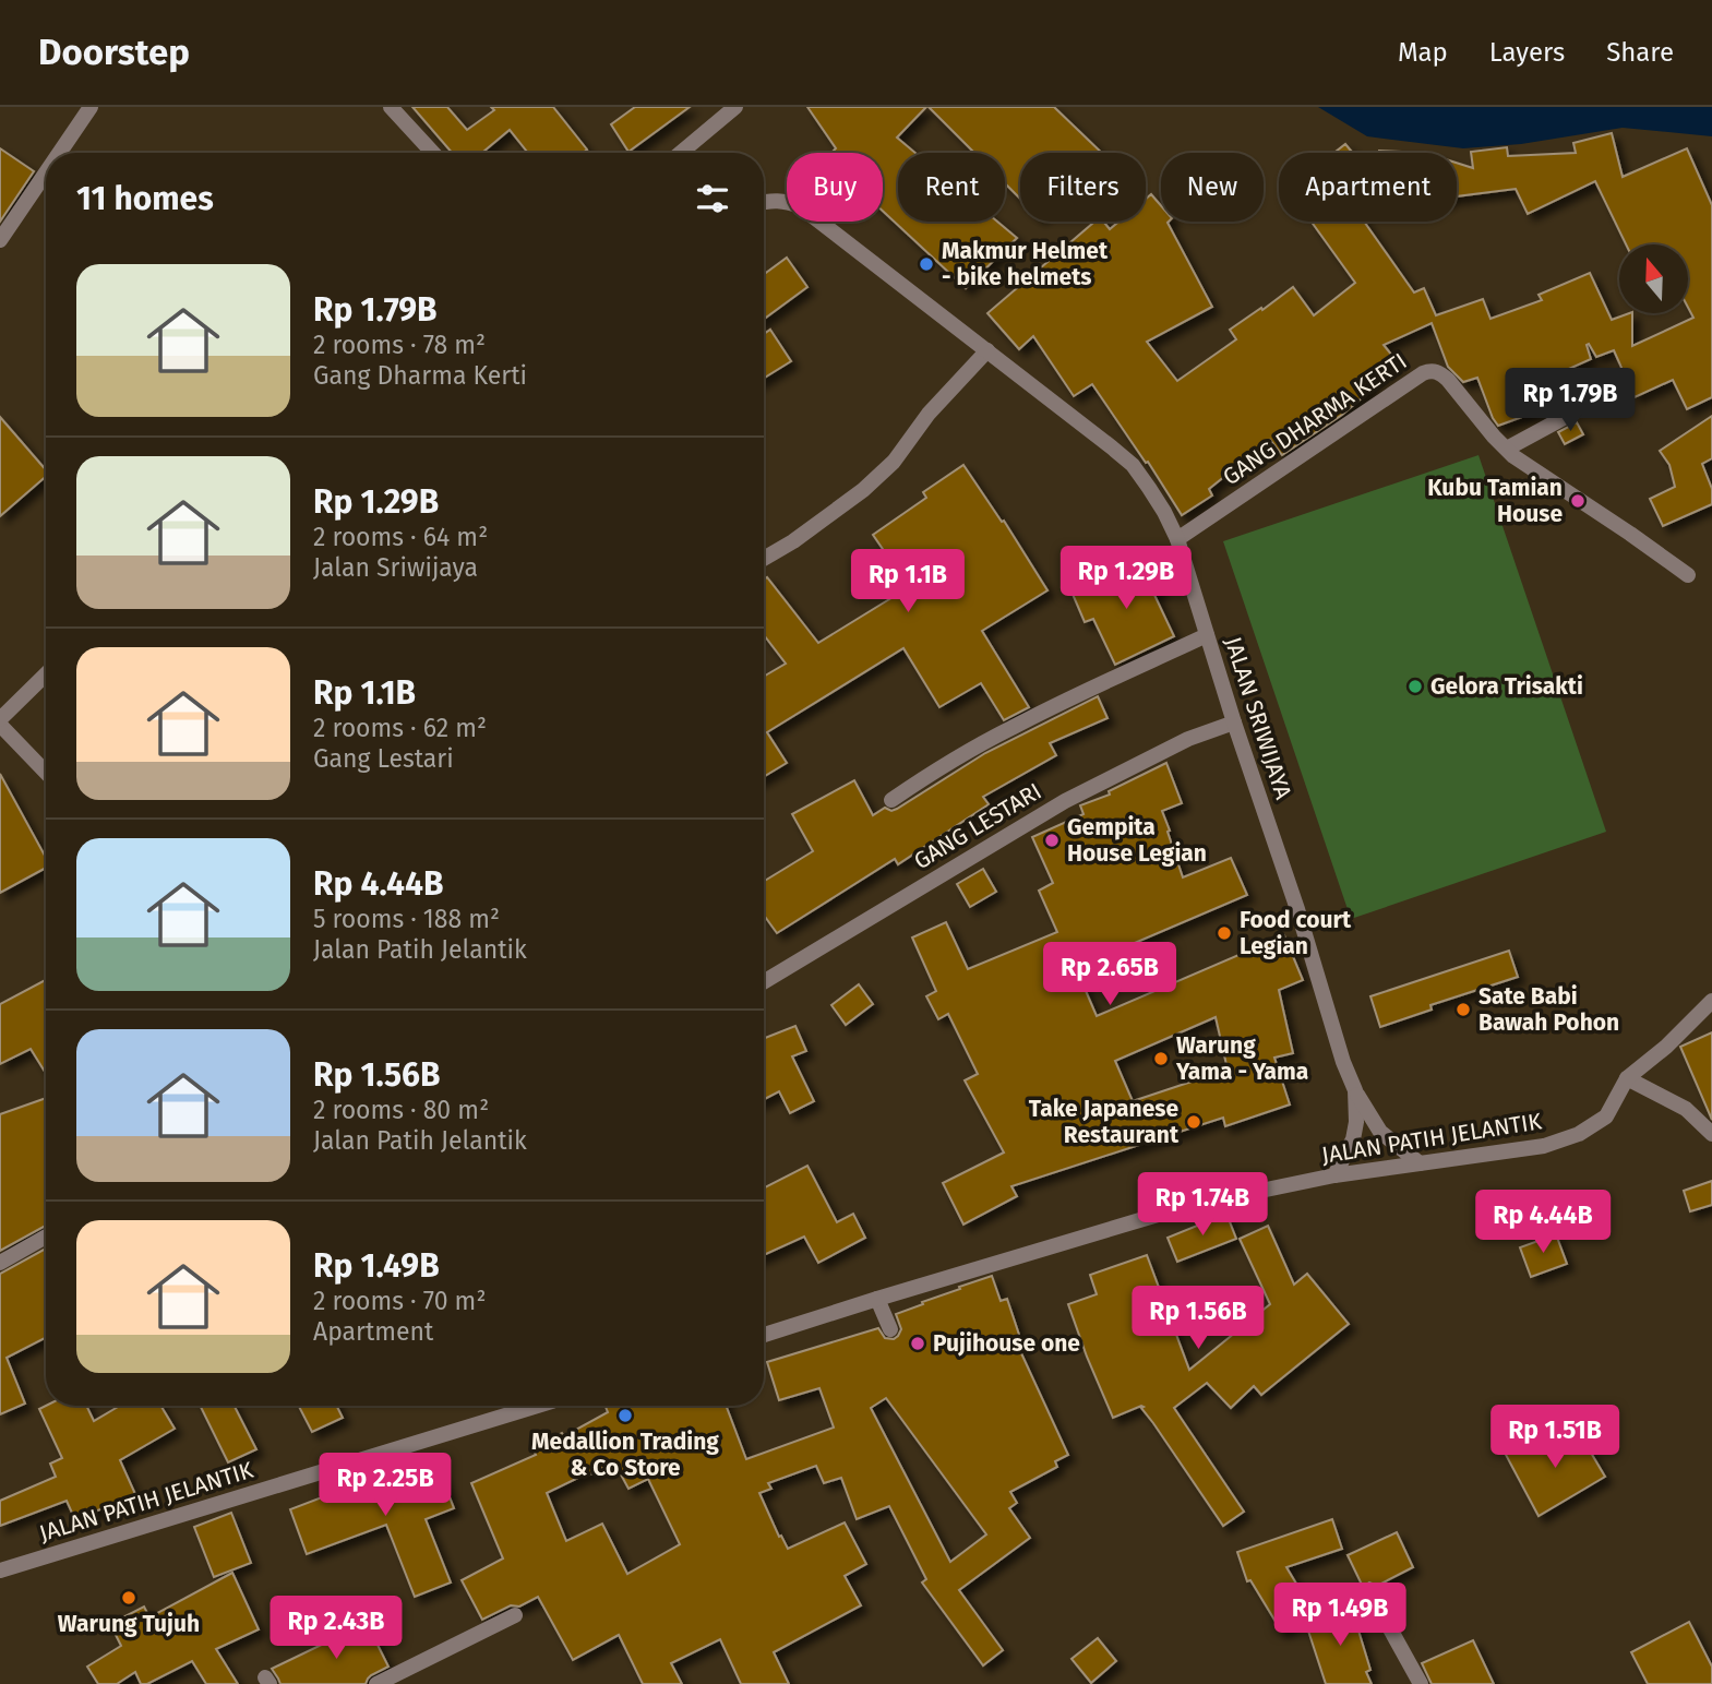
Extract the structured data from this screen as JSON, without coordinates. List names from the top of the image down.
{
  "streets": {
    "street": [
      "GANG DHARMA KERTI",
      "JALAN SRIWIJAYA",
      "GANG LESTARI",
      "JALAN PATIH JELANTIK"
    ]
  },
  "crossings": [
    ["GANG DHARMA KERTI", "JALAN SRIWIJAYA"],
    ["JALAN SRIWIJAYA", "GANG LESTARI"],
    ["JALAN SRIWIJAYA", "JALAN PATIH JELANTIK"]
  ],
  "places": [
    "Makmur Helmet - bike helmets",
    "Kubu Tamian House",
    "Gelora Trisakti",
    "Gempita House Legian",
    "Food court Legian",
    "Sate Babi Bawah Pohon",
    "Warung Yama - Yama",
    "Take Japanese Restaurant",
    "Pujihouse one",
    "Medallion Trading & Co Store",
    "Warung Tujuh"
  ],
  "north": "top",
  "page": {
    "header": "Doorstep",
    "nav": ["Map", "Layers", "Share"],
    "chip": [
      "Buy",
      "Rent",
      "Filters",
      "New",
      "Apartment"
    ],
    "heading": "11 homes",
    "list": [
      {
        "name": "Rp 1.79B",
        "note": "2 rooms · 78 m² · Gang Dharma Kerti"
      },
      {
        "name": "Rp 1.29B",
        "note": "2 rooms · 64 m² · Jalan Sriwijaya"
      },
      {
        "name": "Rp 1.1B",
        "note": "2 rooms · 62 m² · Gang Lestari"
      },
      {
        "name": "Rp 4.44B",
        "note": "5 rooms · 188 m² · Jalan Patih Jelantik"
      },
      {
        "name": "Rp 1.56B",
        "note": "2 rooms · 80 m² · Jalan Patih Jelantik"
      },
      {
        "name": "Rp 1.49B",
        "note": "2 rooms · 70 m² · Apartment"
      }
    ],
    "price": [
      "Rp 1.79B",
      "Rp 1.29B",
      "Rp 1.1B",
      "Rp 2.65B",
      "Rp 1.74B",
      "Rp 4.44B",
      "Rp 1.56B",
      "Rp 1.51B",
      "Rp 2.25B",
      "Rp 1.49B",
      "Rp 2.43B"
    ]
  }
}
